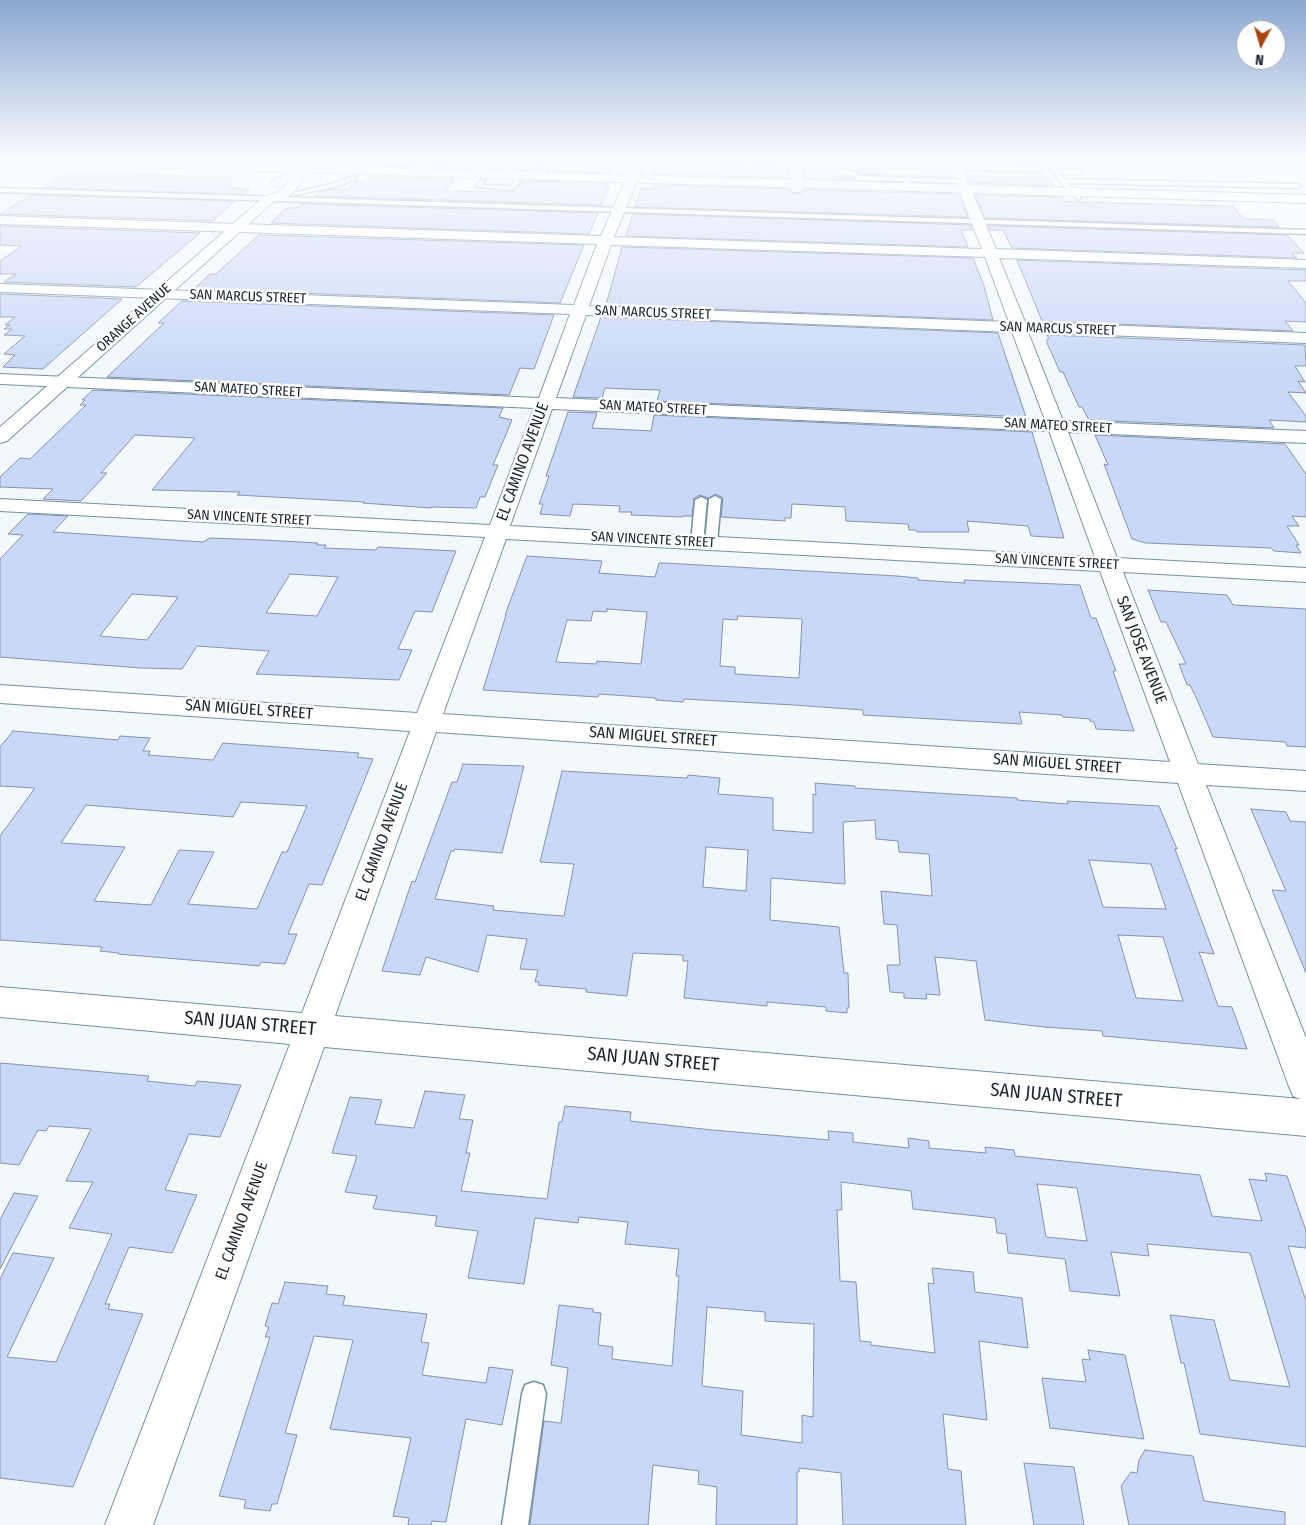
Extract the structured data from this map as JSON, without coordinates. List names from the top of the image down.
{
  "streets": {
    "street": [
      "SAN MARCUS STREET",
      "ORANGE AVENUE",
      "SAN MATEO STREET",
      "EL CAMINO AVENUE",
      "SAN VINCENTE STREET",
      "SAN JOSE AVENUE",
      "SAN MIGUEL STREET",
      "SAN JUAN STREET"
    ]
  },
  "crossings": [
    ["SAN MARCUS STREET", "ORANGE AVENUE"],
    ["SAN MARCUS STREET", "EL CAMINO AVENUE"],
    ["SAN MARCUS STREET", "SAN JOSE AVENUE"],
    ["ORANGE AVENUE", "SAN MATEO STREET"],
    ["SAN MATEO STREET", "EL CAMINO AVENUE"],
    ["SAN MATEO STREET", "SAN JOSE AVENUE"],
    ["EL CAMINO AVENUE", "SAN VINCENTE STREET"],
    ["EL CAMINO AVENUE", "SAN MIGUEL STREET"],
    ["EL CAMINO AVENUE", "SAN JUAN STREET"],
    ["SAN VINCENTE STREET", "SAN JOSE AVENUE"],
    ["SAN JOSE AVENUE", "SAN MIGUEL STREET"]
  ],
  "north": "bottom"
}
